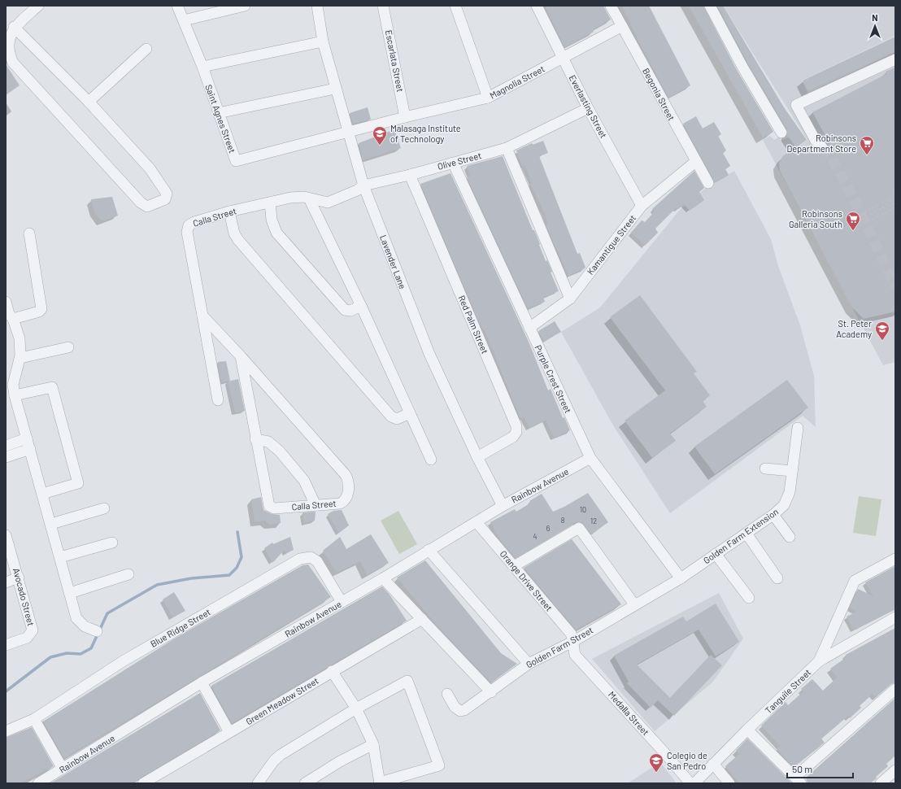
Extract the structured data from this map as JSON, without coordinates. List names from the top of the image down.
{
  "streets": {
    "street": [
      "Escarlata Street",
      "Magnolia Street",
      "Begonia Street",
      "Everlasting Street",
      "Saint Agnes Street",
      "Olive Street",
      "Calla Street",
      "Kamantigue Street",
      "Lavender Lane",
      "Red Palm Street",
      "Purple Crest Street",
      "Rainbow Avenue",
      "Golden Farm Extension",
      "Orange Drive Street",
      "Avocado Street",
      "Blue Ridge Street",
      "Golden Farm Street",
      "Tanguile Street",
      "Green Meadow Street",
      "Medalla Street"
    ]
  },
  "crossings": [
    ["Escarlata Street", "Magnolia Street"],
    ["Magnolia Street", "Begonia Street"],
    ["Magnolia Street", "Everlasting Street"],
    ["Magnolia Street", "Saint Agnes Street"],
    ["Magnolia Street", "Lavender Lane"],
    ["Begonia Street", "Kamantigue Street"],
    ["Everlasting Street", "Olive Street"],
    ["Everlasting Street", "Kamantigue Street"],
    ["Saint Agnes Street", "Lavender Lane"],
    ["Olive Street", "Calla Street"],
    ["Olive Street", "Lavender Lane"],
    ["Olive Street", "Red Palm Street"],
    ["Olive Street", "Purple Crest Street"],
    ["Kamantigue Street", "Purple Crest Street"],
    ["Lavender Lane", "Red Palm Street"],
    ["Lavender Lane", "Rainbow Avenue"],
    ["Purple Crest Street", "Rainbow Avenue"],
    ["Purple Crest Street", "Golden Farm Extension"],
    ["Purple Crest Street", "Golden Farm Street"],
    ["Rainbow Avenue", "Orange Drive Street"],
    ["Rainbow Avenue", "Blue Ridge Street"],
    ["Golden Farm Extension", "Golden Farm Street"],
    ["Orange Drive Street", "Golden Farm Street"],
    ["Orange Drive Street", "Medalla Street"],
    ["Golden Farm Street", "Medalla Street"]
  ],
  "places": {
    "school or university": ["Malasaga Institute of Technology", "St. Peter Academy", "Colegio de San Pedro"],
    "supermarket": ["Robinsons Department Store", "Robinsons Galleria South"]
  },
  "house_numbers": [
    "10",
    "8",
    "12",
    "6",
    "4"
  ],
  "scale_bar": "50 m",
  "north": "top"
}
